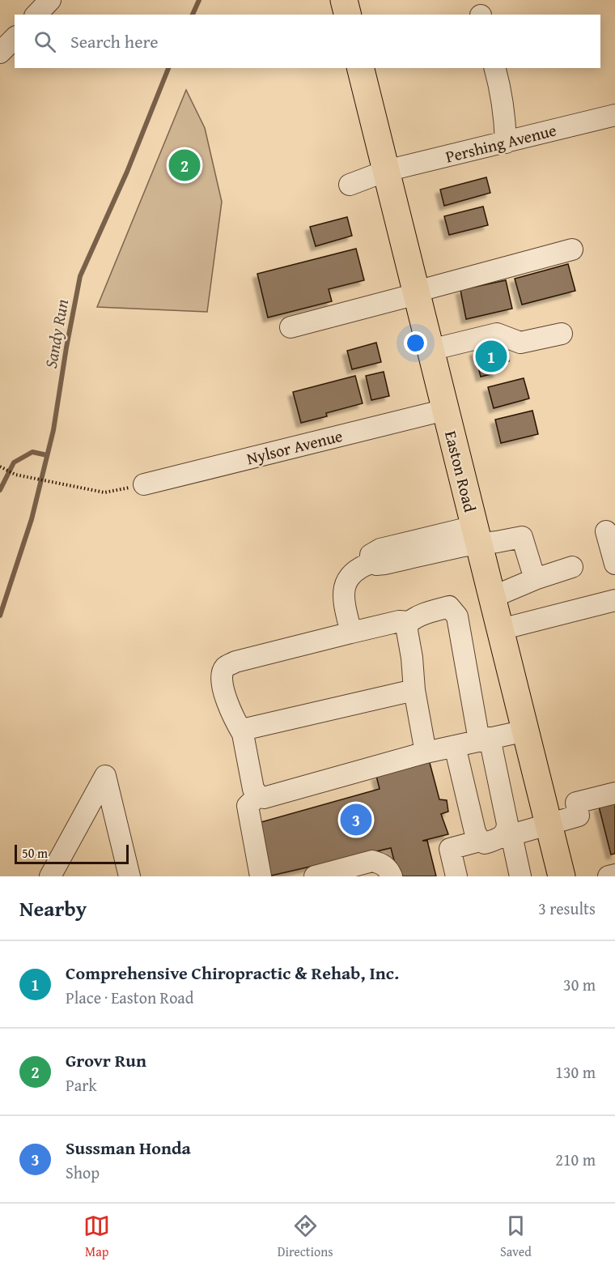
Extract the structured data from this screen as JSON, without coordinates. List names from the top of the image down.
{
  "streets": {
    "main road": ["Easton Road"],
    "street": ["Pershing Avenue", "Nylsor Avenue"]
  },
  "crossings": [
    ["Pershing Avenue", "Easton Road"],
    ["Nylsor Avenue", "Easton Road"]
  ],
  "water": ["Sandy Run"],
  "scale_bar": "50 m",
  "page": {
    "search": "Search here",
    "pins": ["2", "1", "3"],
    "scale": "50 m",
    "heading": ["Nearby", "3 results"],
    "list": [
      {
        "mark": "1",
        "name": "Comprehensive Chiropractic & Rehab, Inc.",
        "note": "Place · Easton Road",
        "value": "30 m"
      },
      {
        "mark": "2",
        "name": "Grovr Run",
        "note": "Park",
        "value": "130 m"
      },
      {
        "mark": "3",
        "name": "Sussman Honda",
        "note": "Shop",
        "value": "210 m"
      }
    ],
    "nav": ["Map", "Directions", "Saved"]
  }
}
